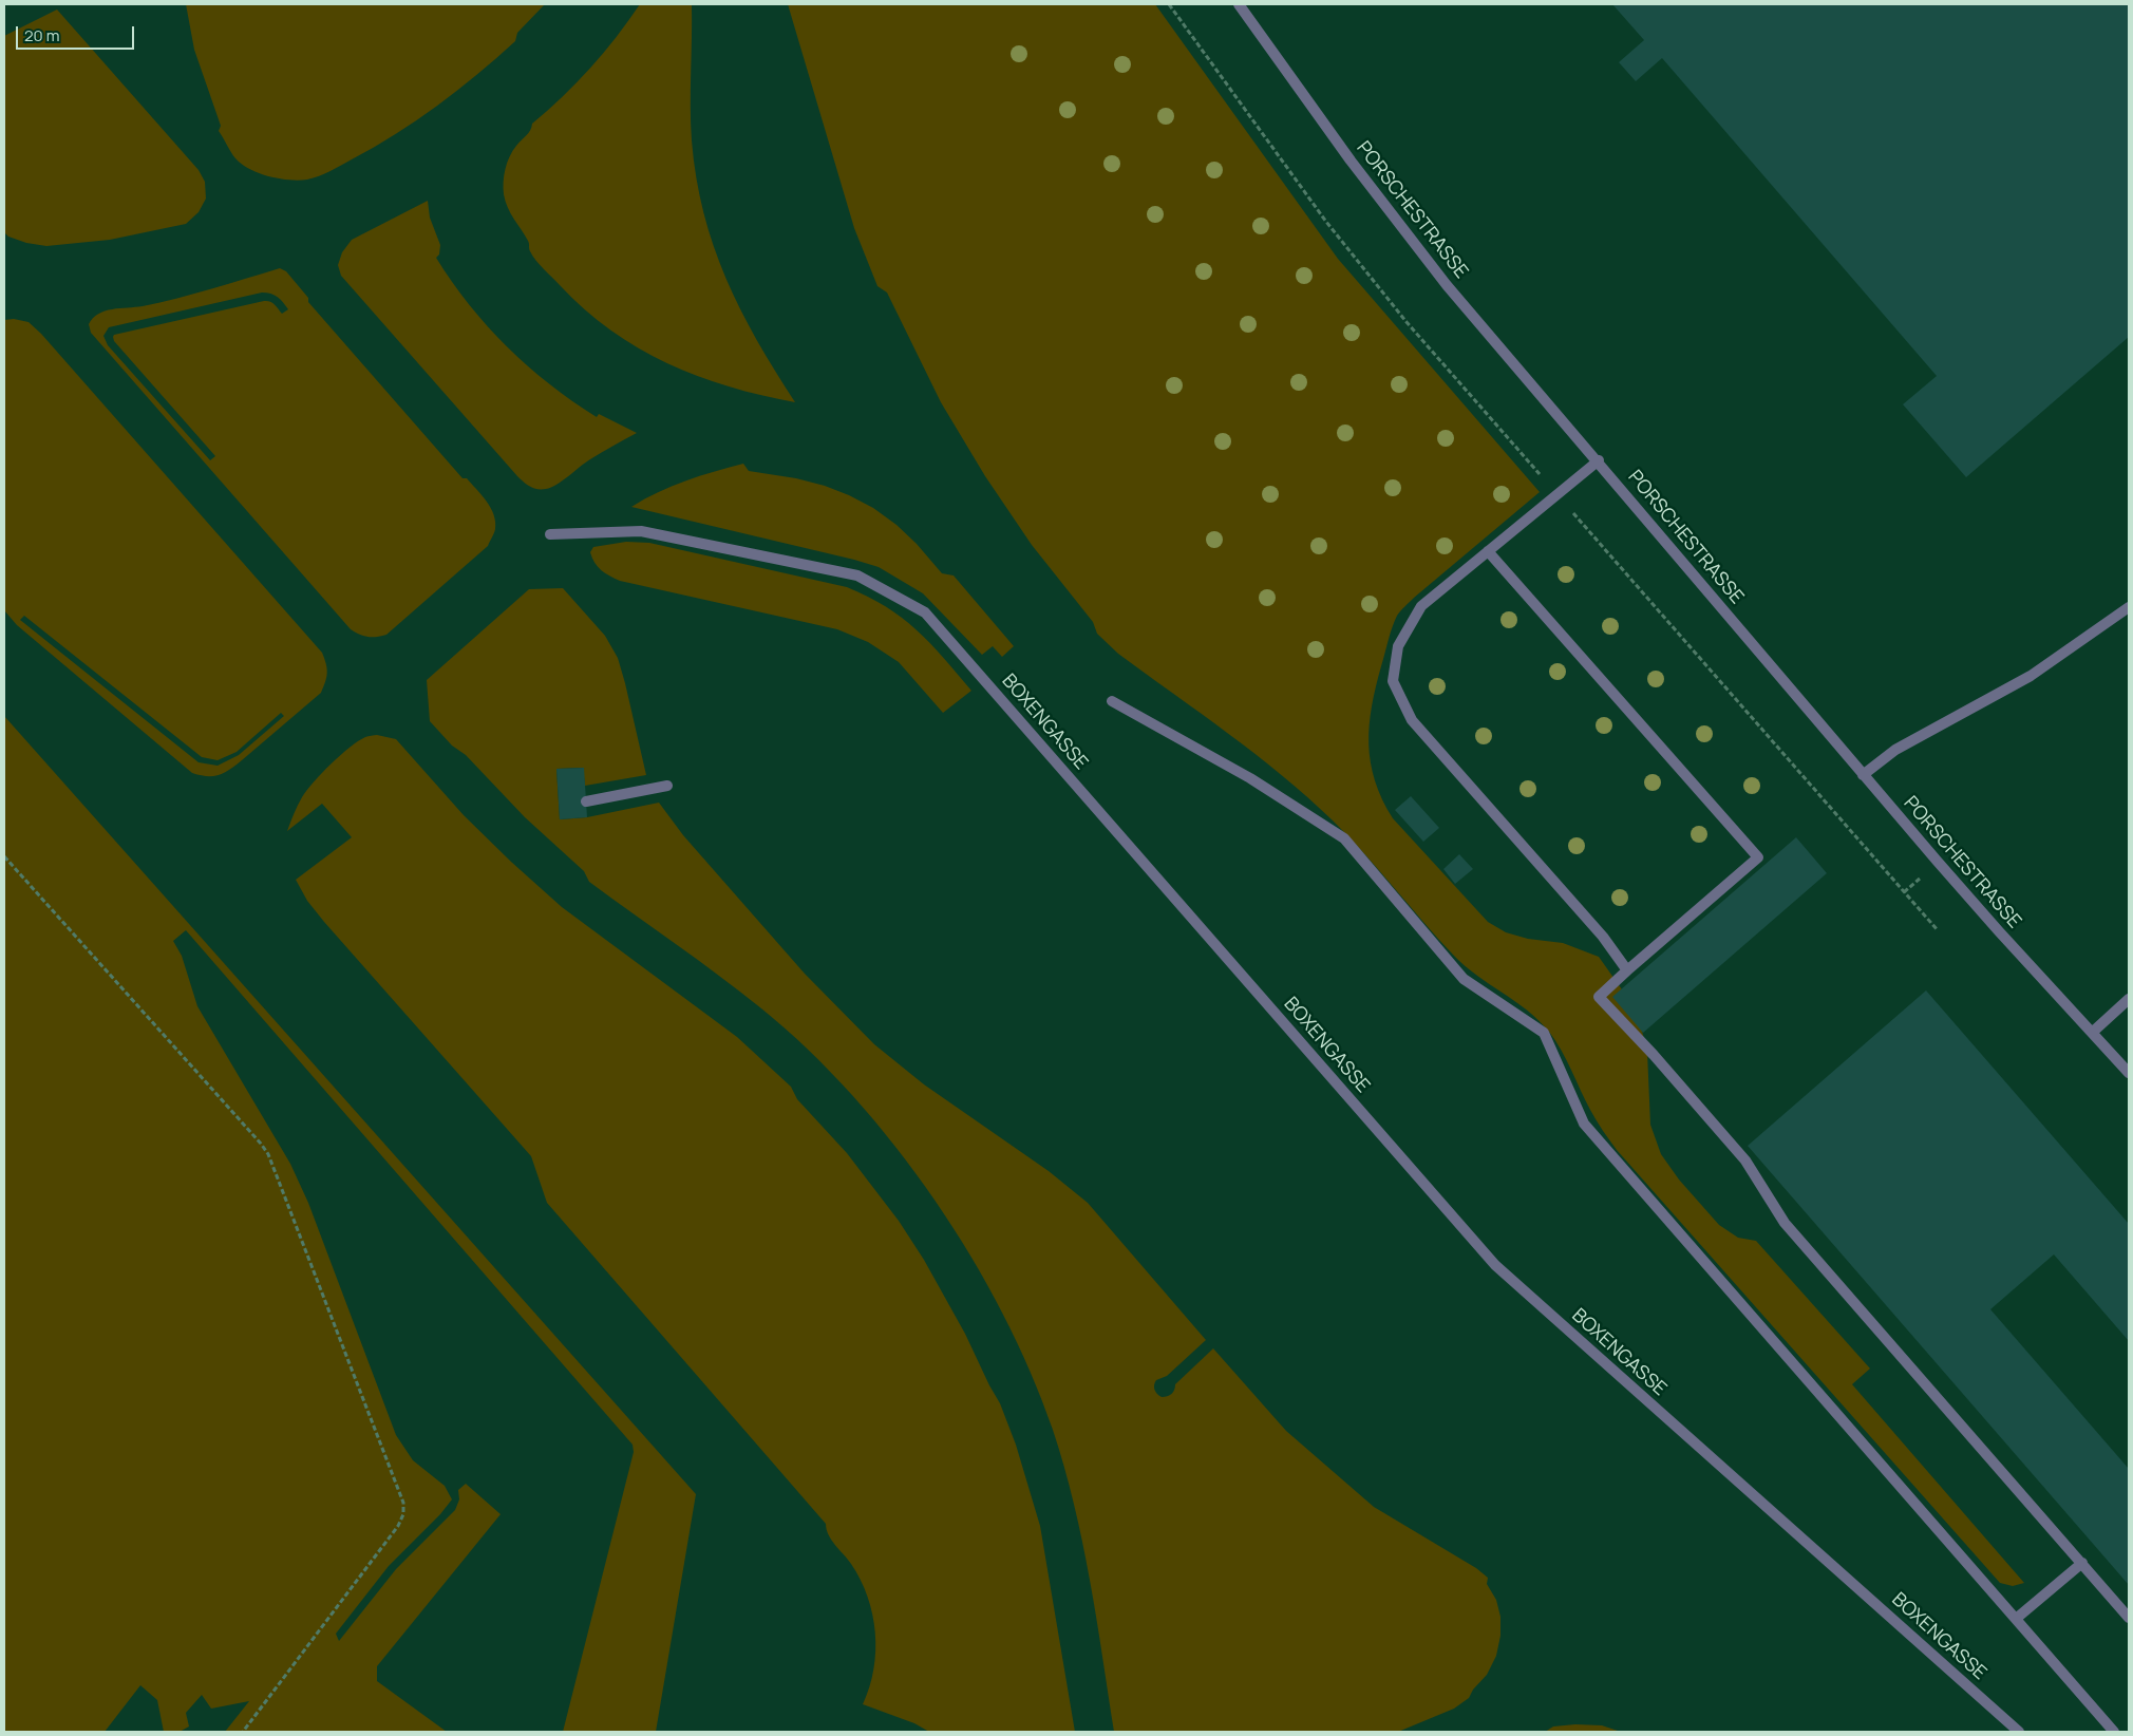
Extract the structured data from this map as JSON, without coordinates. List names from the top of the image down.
{
  "streets": {
    "lane": ["PORSCHESTRASSE", "BOXENGASSE"]
  },
  "scale_bar": "20 m"
}
